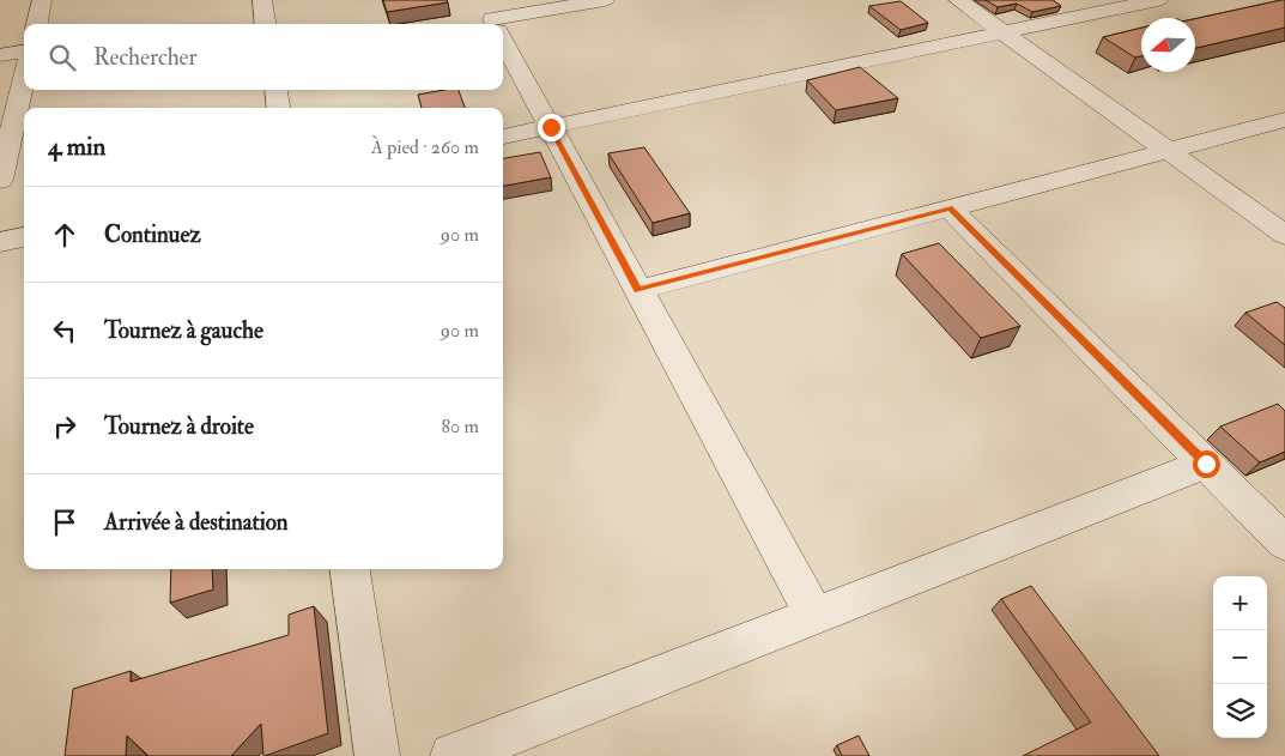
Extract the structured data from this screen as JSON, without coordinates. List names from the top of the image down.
{
  "north": "left",
  "page": {
    "search": "Rechercher",
    "heading": ["4 min", "À pied · 260 m"],
    "list": [
      ["Continuez", "90 m"],
      ["Tournez à gauche", "90 m"],
      ["Tournez à droite", "80 m"],
      "Arrivée à destination"
    ],
    "map_buttons": ["+", "−"]
  }
}
